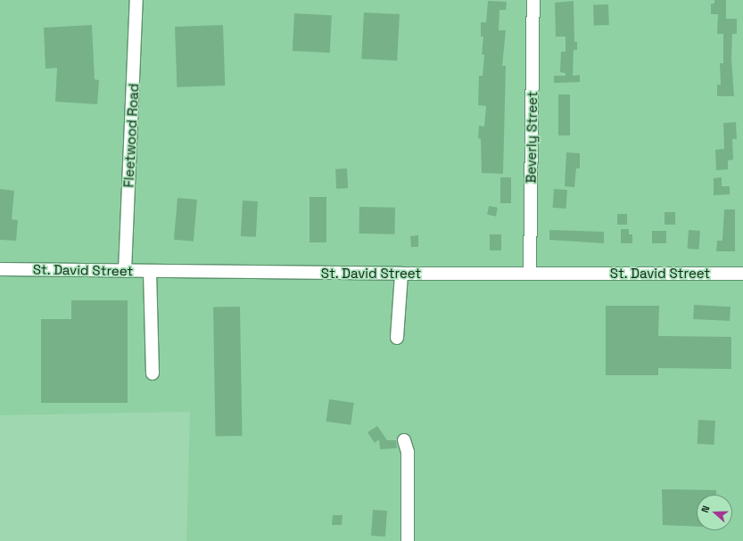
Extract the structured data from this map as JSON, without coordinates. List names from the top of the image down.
{
  "streets": {
    "street": ["Fleetwood Road", "Beverly Street", "St. David Street"]
  },
  "crossings": [
    ["Fleetwood Road", "St. David Street"],
    ["Beverly Street", "St. David Street"]
  ],
  "north": "left"
}
